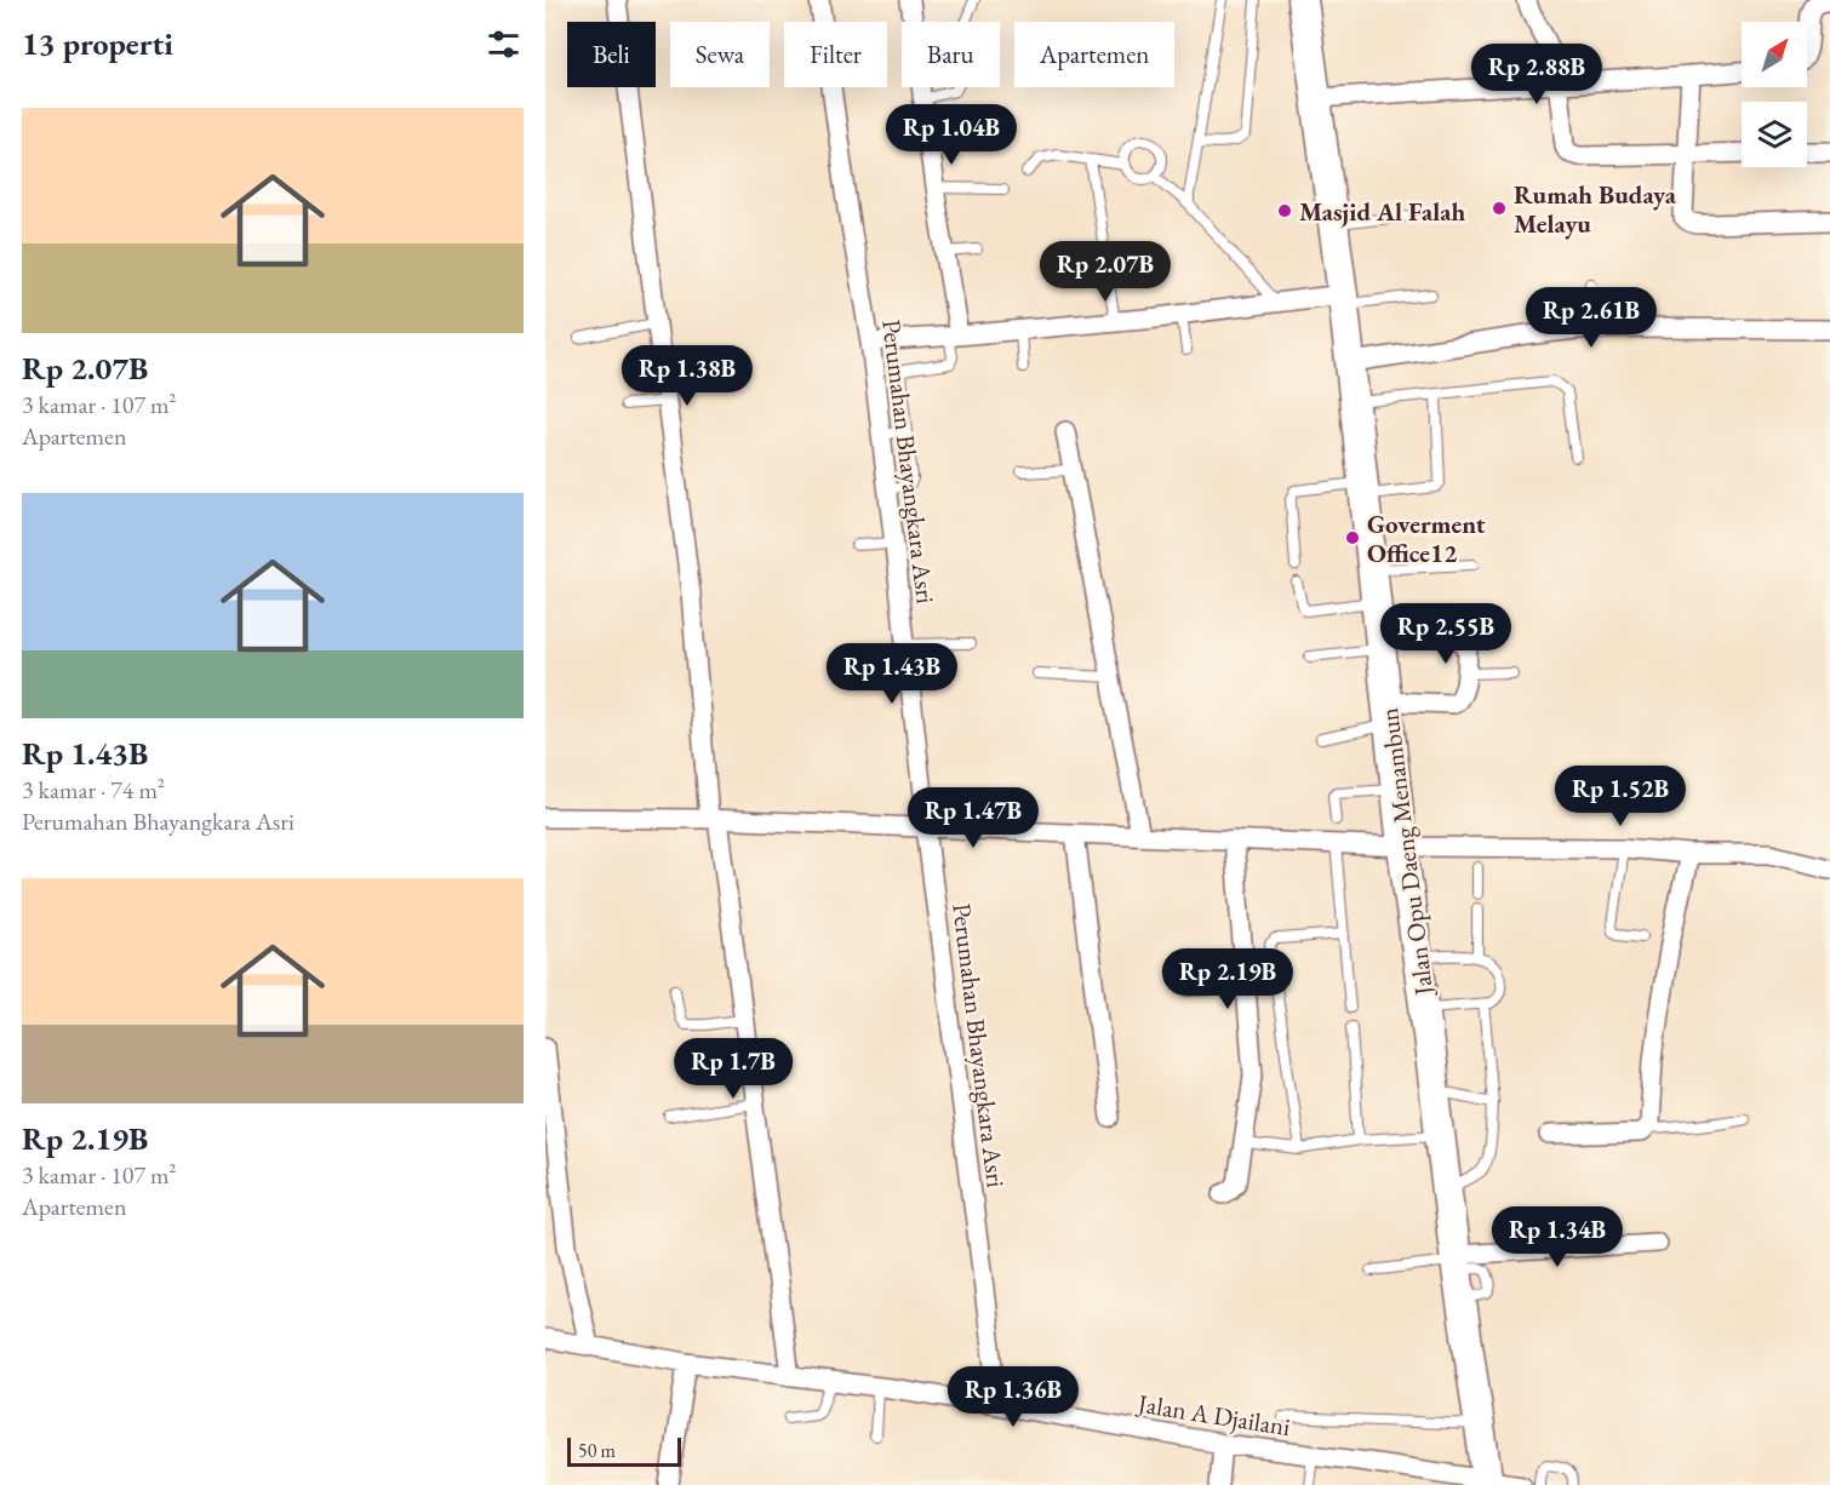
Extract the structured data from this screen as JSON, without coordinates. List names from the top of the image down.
{
  "streets": {
    "highway": ["Jalan Opu Daeng Menambun"],
    "street": ["Perumahan Bhayangkara Asri", "Jalan A Djailani"]
  },
  "crossings": [
    ["Perumahan Bhayangkara Asri", "Jalan A Djailani"],
    ["Jalan Opu Daeng Menambun", "Jalan A Djailani"]
  ],
  "places": ["Rumah Budaya Melayu", "Masjid Al Falah", "Goverment Office12"],
  "scale_bar": "50 m",
  "north": "top right",
  "page": {
    "heading": "13 properti",
    "chip": [
      "Beli",
      "Sewa",
      "Filter",
      "Baru",
      "Apartemen"
    ],
    "price": [
      "Rp 2.88B",
      "Rp 1.04B",
      "Rp 2.07B",
      "Rp 2.61B",
      "Rp 1.38B",
      "Rp 2.55B",
      "Rp 1.43B",
      "Rp 1.52B",
      "Rp 1.47B",
      "Rp 2.19B",
      "Rp 1.7B",
      "Rp 1.34B",
      "Rp 1.36B"
    ],
    "list": [
      {
        "name": "Rp 2.07B",
        "note": "3 kamar · 107 m² · Apartemen"
      },
      {
        "name": "Rp 1.43B",
        "note": "3 kamar · 74 m² · Perumahan Bhayangkara Asri"
      },
      {
        "name": "Rp 2.19B",
        "note": "3 kamar · 107 m² · Apartemen"
      }
    ],
    "scale": "50 m"
  }
}
